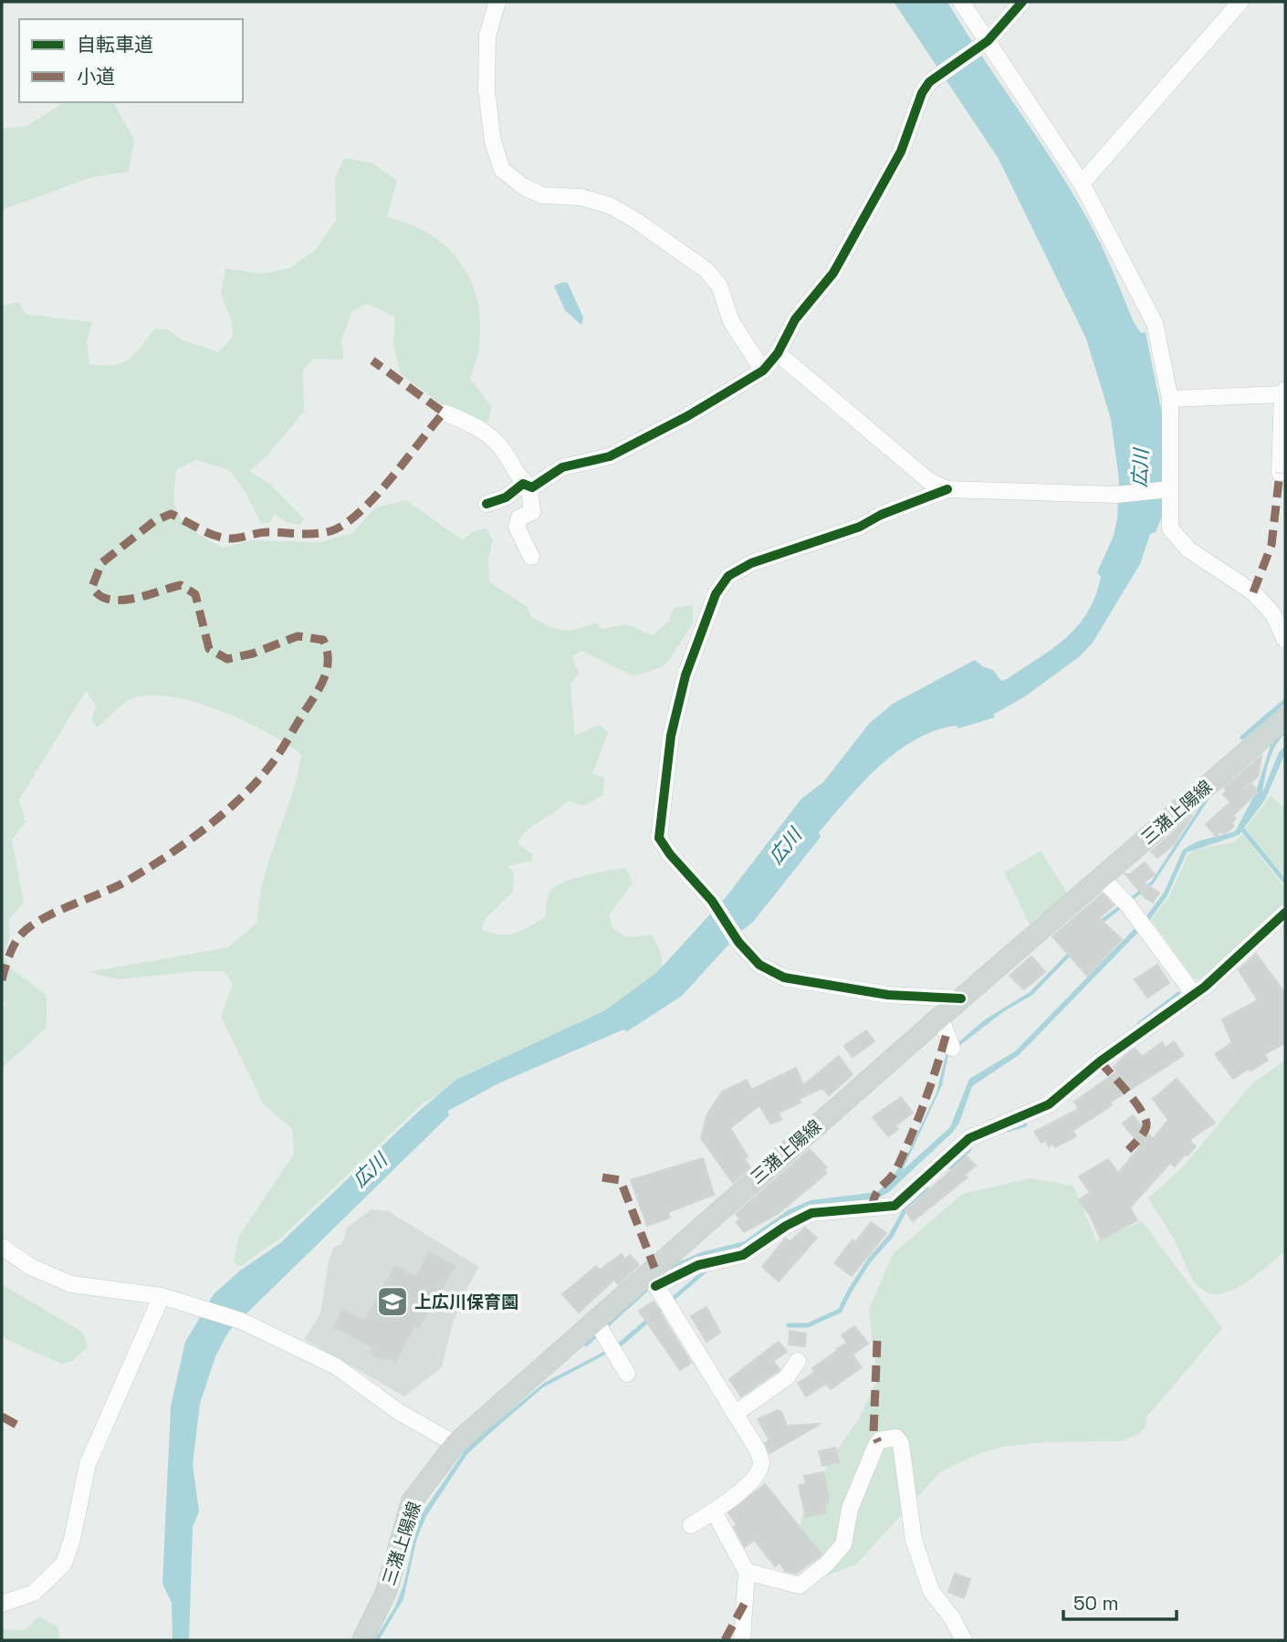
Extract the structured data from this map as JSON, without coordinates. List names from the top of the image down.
{
  "streets": {
    "main road": ["三潴上陽線"]
  },
  "water": ["広川"],
  "places": {
    "school or university": ["上広川保育園"]
  },
  "legend": ["自転車道", "小道"],
  "scale_bar": "50 m"
}
